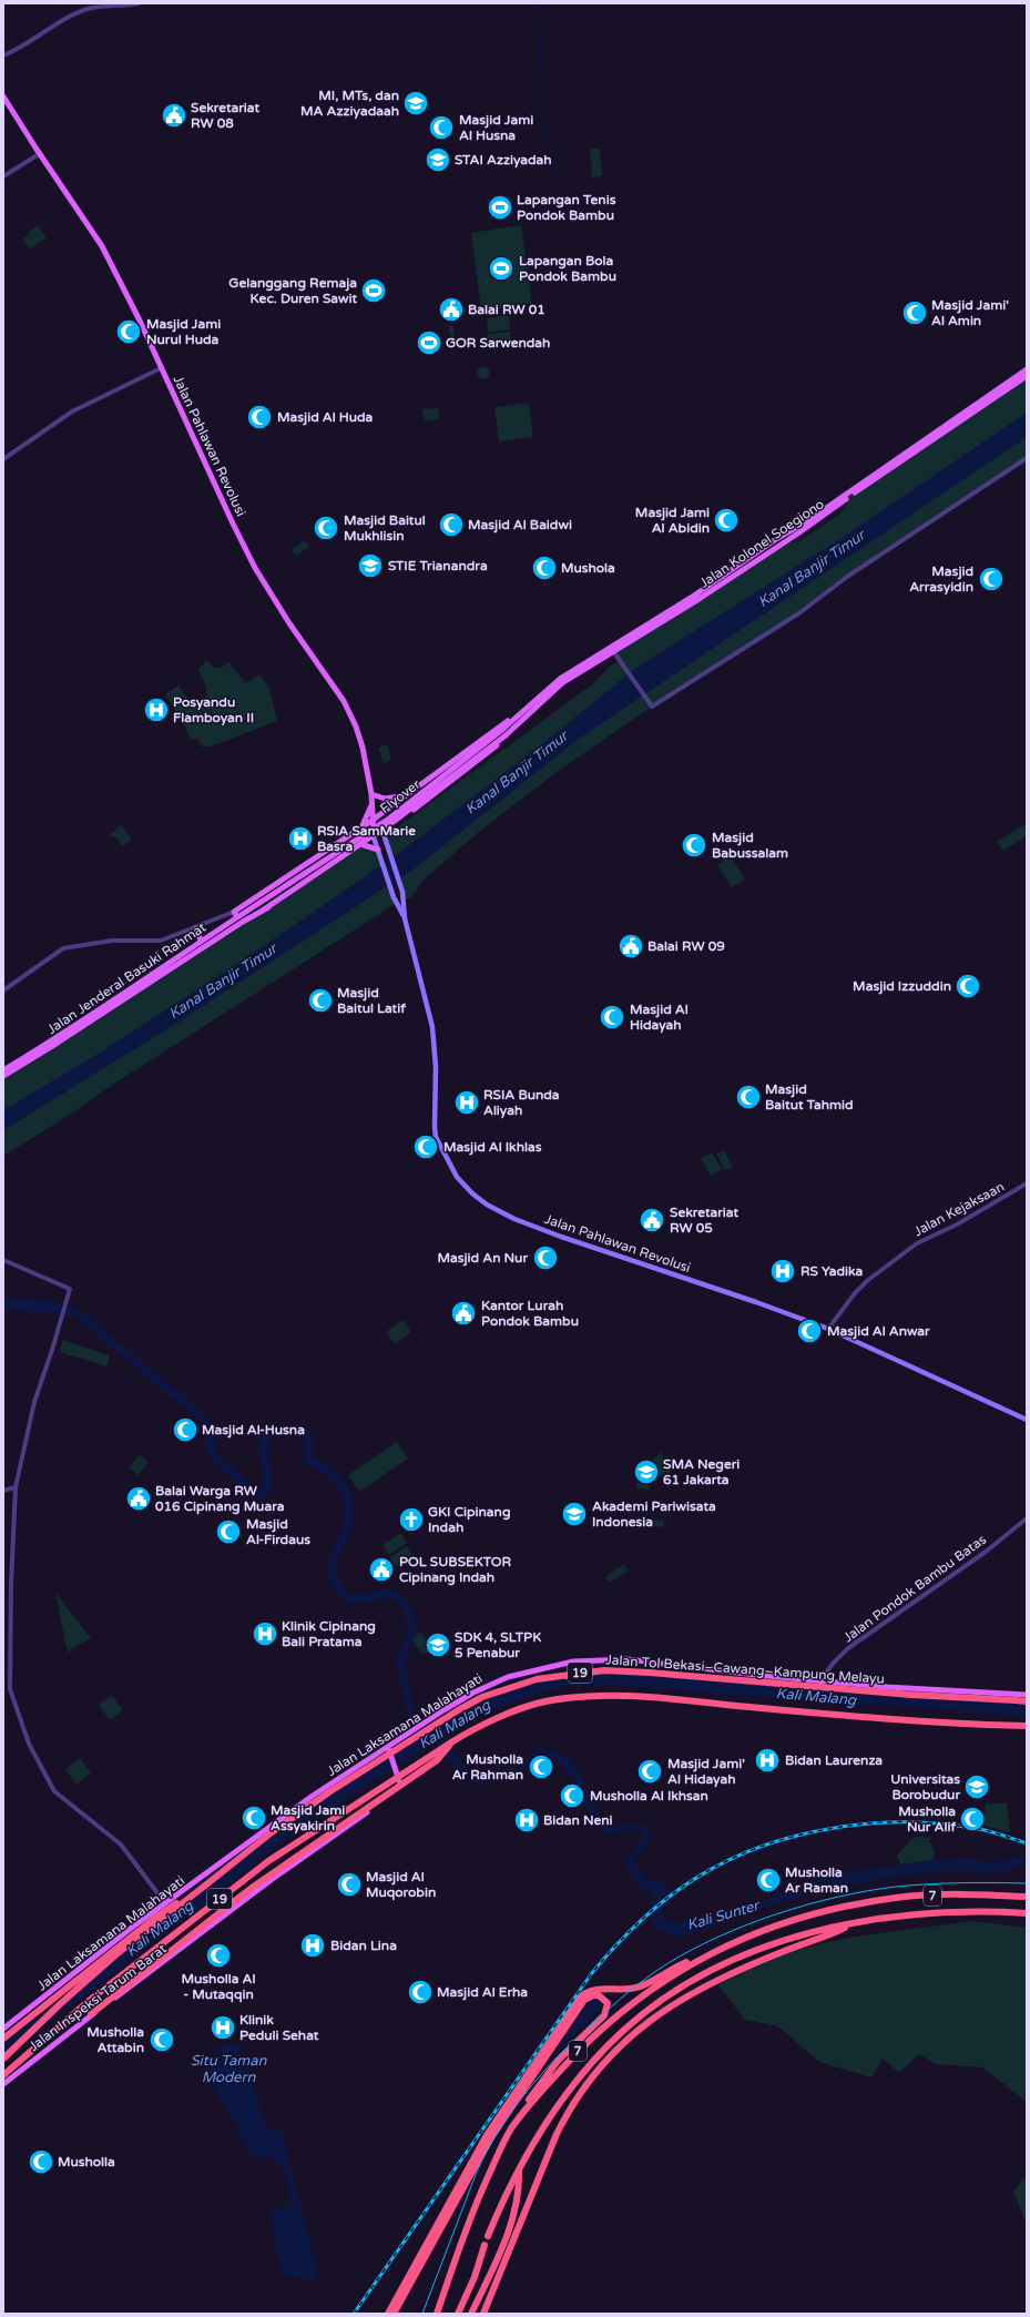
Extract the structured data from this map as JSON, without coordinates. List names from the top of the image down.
{
  "streets": {
    "highway": ["Jalan Tol Bekasi–Cawang–Kampung Melayu", "19", "7"],
    "main road": [
      "Jalan Pahlawan Revolusi",
      "Jalan Kolonel Soegiono",
      "Flyover",
      "Jalan Jenderal Basuki Rahmat",
      "Jalan Laksamana Malahayati",
      "Jalan Inspeksi Tarum Barat"
    ],
    "street": ["Jalan Kejaksaan", "Jalan Pondok Bambu Batas"]
  },
  "crossings": [
    ["Jalan Pahlawan Revolusi", "Jalan Kolonel Soegiono"],
    ["Jalan Pahlawan Revolusi", "Jalan Jenderal Basuki Rahmat"],
    ["Jalan Pahlawan Revolusi", "Jalan Kejaksaan"],
    ["Jalan Kolonel Soegiono", "Flyover"],
    ["Jalan Kolonel Soegiono", "Jalan Jenderal Basuki Rahmat"],
    ["Flyover", "Jalan Jenderal Basuki Rahmat"],
    ["Jalan Pondok Bambu Batas", "Jalan Laksamana Malahayati"]
  ],
  "water": [
    "Kanal Banjir Timur",
    "Kali Malang",
    "Kali Sunter",
    "Situ Taman Modern"
  ],
  "places": {
    "school or university": [
      "MI, MTs, dan MA Azziyadaah",
      "STAI Azziyadah",
      "STIE Trianandra",
      "SMA Negeri 61 Jakarta",
      "Akademi Pariwisata Indonesia",
      "SDK 4, SLTPK 5 Penabur",
      "Universitas Borobudur"
    ],
    "public building": [
      "Sekretariat RW 08",
      "Balai RW 01",
      "Balai RW 09",
      "Sekretariat RW 05",
      "Kantor Lurah Pondok Bambu",
      "Balai Warga RW 016 Cipinang Muara",
      "POL SUBSEKTOR Cipinang Indah"
    ],
    "mosque": [
      "Masjid Jami Al Husna",
      "Masjid Jami' Al Amin",
      "Masjid Jami Nurul Huda",
      "Masjid Al Huda",
      "Masjid Jami Al Abidin",
      "Masjid Al Baidwi",
      "Masjid Baitul Mukhlisin",
      "Mushola",
      "Masjid Arrasyidin",
      "Masjid Babussalam",
      "Masjid Izzuddin",
      "Masjid Baitul Latif",
      "Masjid Al Hidayah",
      "Masjid Baitut Tahmid",
      "Masjid Al Ikhlas",
      "Masjid An Nur",
      "Masjid Al Anwar",
      "Masjid Al-Husna",
      "Masjid Al-Firdaus",
      "Musholla Ar Rahman",
      "Masjid Jami' Al Hidayah",
      "Musholla Al Ikhsan",
      "Masjid Jami Assyakirin",
      "Musholla Nur Alif",
      "Musholla Ar Raman",
      "Masjid Al Muqorobin",
      "Musholla Al - Mutaqqin",
      "Masjid Al Erha",
      "Musholla Attabin",
      "Musholla"
    ],
    "sports": [
      "Lapangan Tenis Pondok Bambu",
      "Lapangan Bola Pondok Bambu",
      "Gelanggang Remaja Kec. Duren Sawit",
      "GOR Sarwendah"
    ],
    "hospital": [
      "Posyandu Flamboyan II",
      "RSIA SamMarie Basra",
      "RSIA Bunda Aliyah",
      "RS Yadika",
      "Klinik Cipinang Bali Pratama",
      "Bidan Laurenza",
      "Bidan Neni",
      "Bidan Lina",
      "Klinik Peduli Sehat"
    ],
    "church": ["GKI Cipinang Indah"]
  }
}
